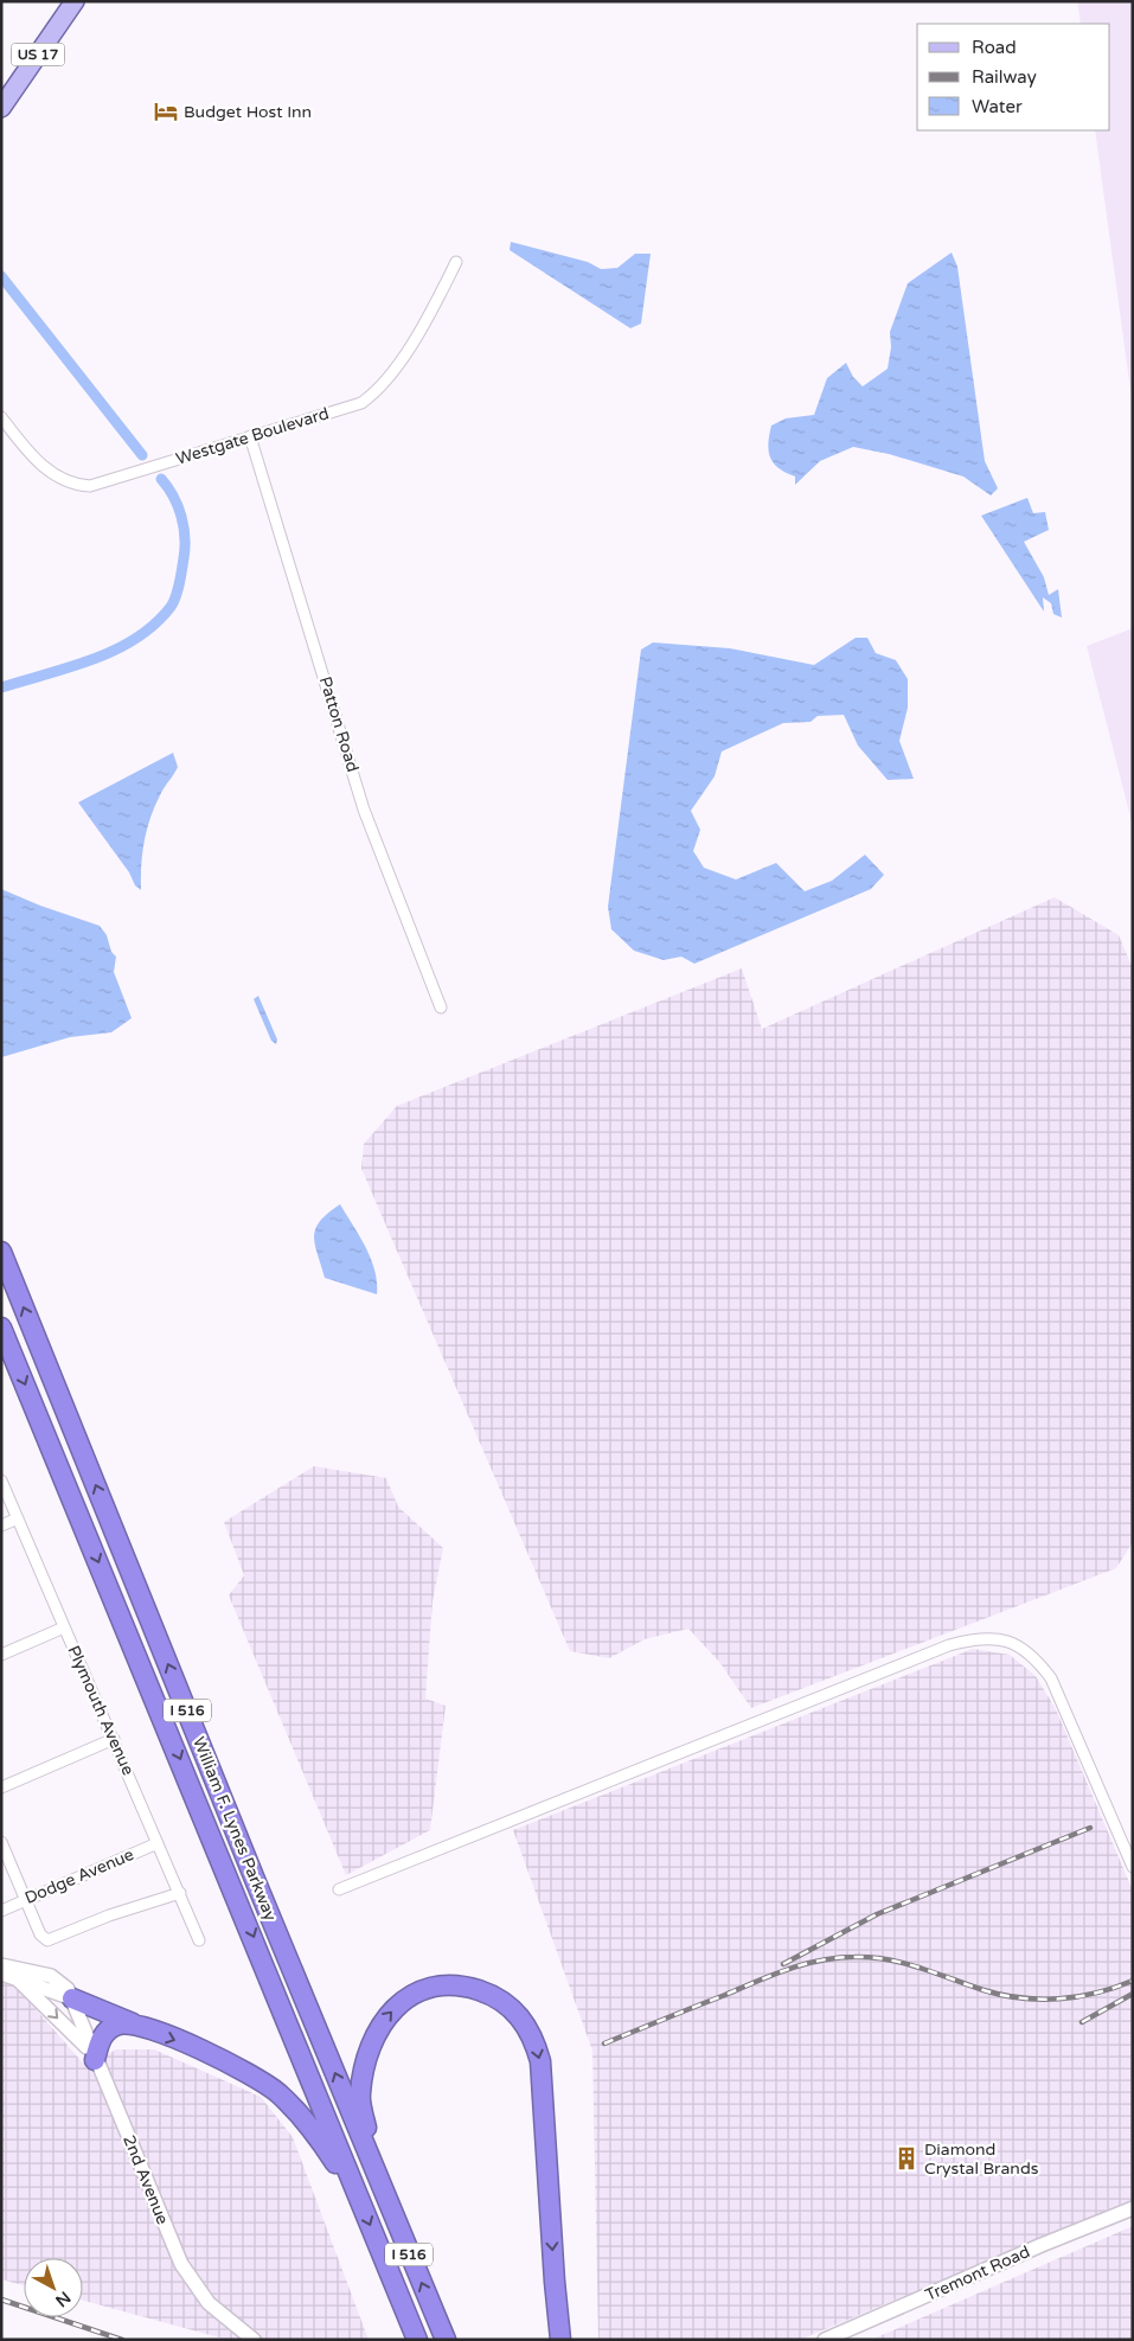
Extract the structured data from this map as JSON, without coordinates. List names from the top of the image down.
{
  "streets": {
    "highway": ["I 516", "William F. Lynes Parkway"],
    "main road": ["US 17"],
    "street": [
      "Westgate Boulevard",
      "Patton Road",
      "Plymouth Avenue",
      "Dodge Avenue",
      "2nd Avenue",
      "Tremont Road"
    ]
  },
  "crossings": [
    ["Westgate Boulevard", "Patton Road"],
    ["Plymouth Avenue", "Dodge Avenue"]
  ],
  "places": {
    "hotel": ["Budget Host Inn"],
    "building": ["Diamond Crystal Brands"]
  },
  "legend": ["Road", "Railway", "Water"],
  "north": "bottom right"
}
